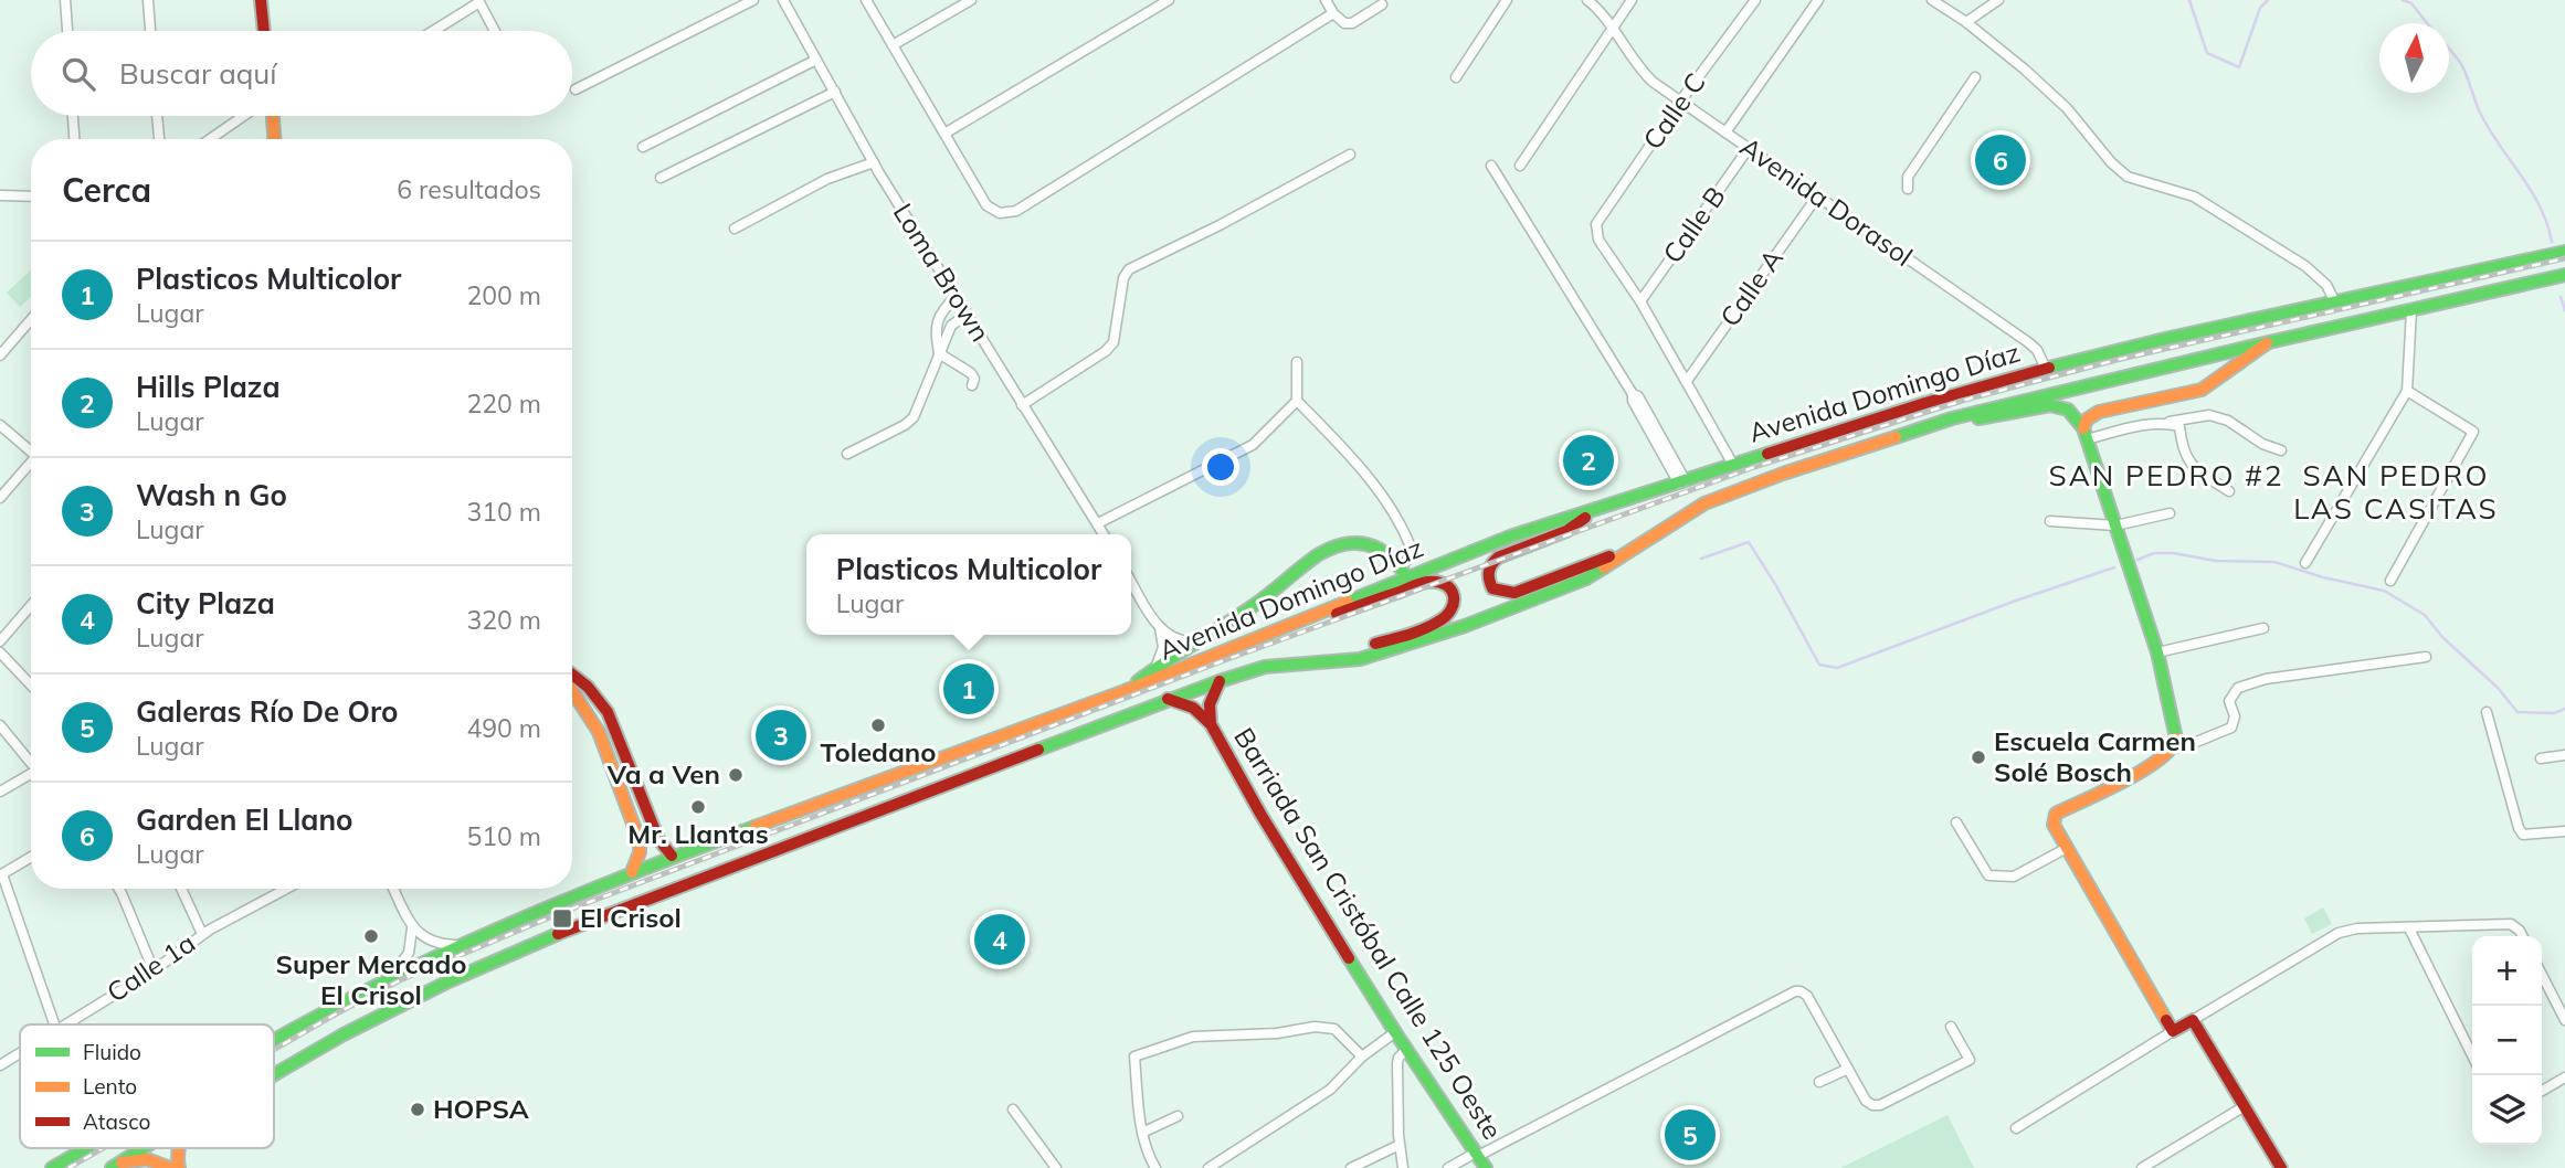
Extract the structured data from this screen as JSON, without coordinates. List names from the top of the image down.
{
  "streets": {
    "main road": ["Avenida Domingo Díaz", "Barriada San Cristóbal Calle 125 Oeste"],
    "street": [
      "Calle C",
      "Avenida Dorasol",
      "Calle B",
      "Loma Brown",
      "Calle A",
      "Calle 1a"
    ]
  },
  "crossings": [
    ["Calle C", "Avenida Dorasol"],
    ["Calle C", "Calle B"],
    ["Avenida Dorasol", "Calle B"],
    ["Avenida Dorasol", "Calle A"],
    ["Avenida Dorasol", "Avenida Domingo Díaz"],
    ["Avenida Domingo Díaz", "Barriada San Cristóbal Calle 125 Oeste"]
  ],
  "districts": ["SAN PEDRO #2", "SAN PEDRO LAS CASITAS"],
  "places": {
    "other": [
      "Toledano",
      "Escuela Carmen Solé Bosch",
      "Va a Ven",
      "Mr. Llantas",
      "Super Mercado El Crisol",
      "HOPSA"
    ],
    "transit": ["El Crisol"]
  },
  "legend": ["Fluido", "Lento", "Atasco"],
  "north": "top",
  "page": {
    "search": "Buscar aquí",
    "pins": [
      "6",
      "2",
      "1",
      "3",
      "4",
      "5"
    ],
    "heading": ["Cerca", "6 resultados"],
    "list": [
      {
        "mark": "1",
        "name": "Plasticos Multicolor",
        "note": "Lugar",
        "value": "200 m"
      },
      {
        "mark": "2",
        "name": "Hills Plaza",
        "note": "Lugar",
        "value": "220 m"
      },
      {
        "mark": "3",
        "name": "Wash n Go",
        "note": "Lugar",
        "value": "310 m"
      },
      {
        "mark": "4",
        "name": "City Plaza",
        "note": "Lugar",
        "value": "320 m"
      },
      {
        "mark": "5",
        "name": "Galeras Río De Oro",
        "note": "Lugar",
        "value": "490 m"
      },
      {
        "mark": "6",
        "name": "Garden El Llano",
        "note": "Lugar",
        "value": "510 m"
      }
    ],
    "popup": ["Plasticos Multicolor", "Lugar"],
    "map_buttons": ["+", "−"]
  }
}
